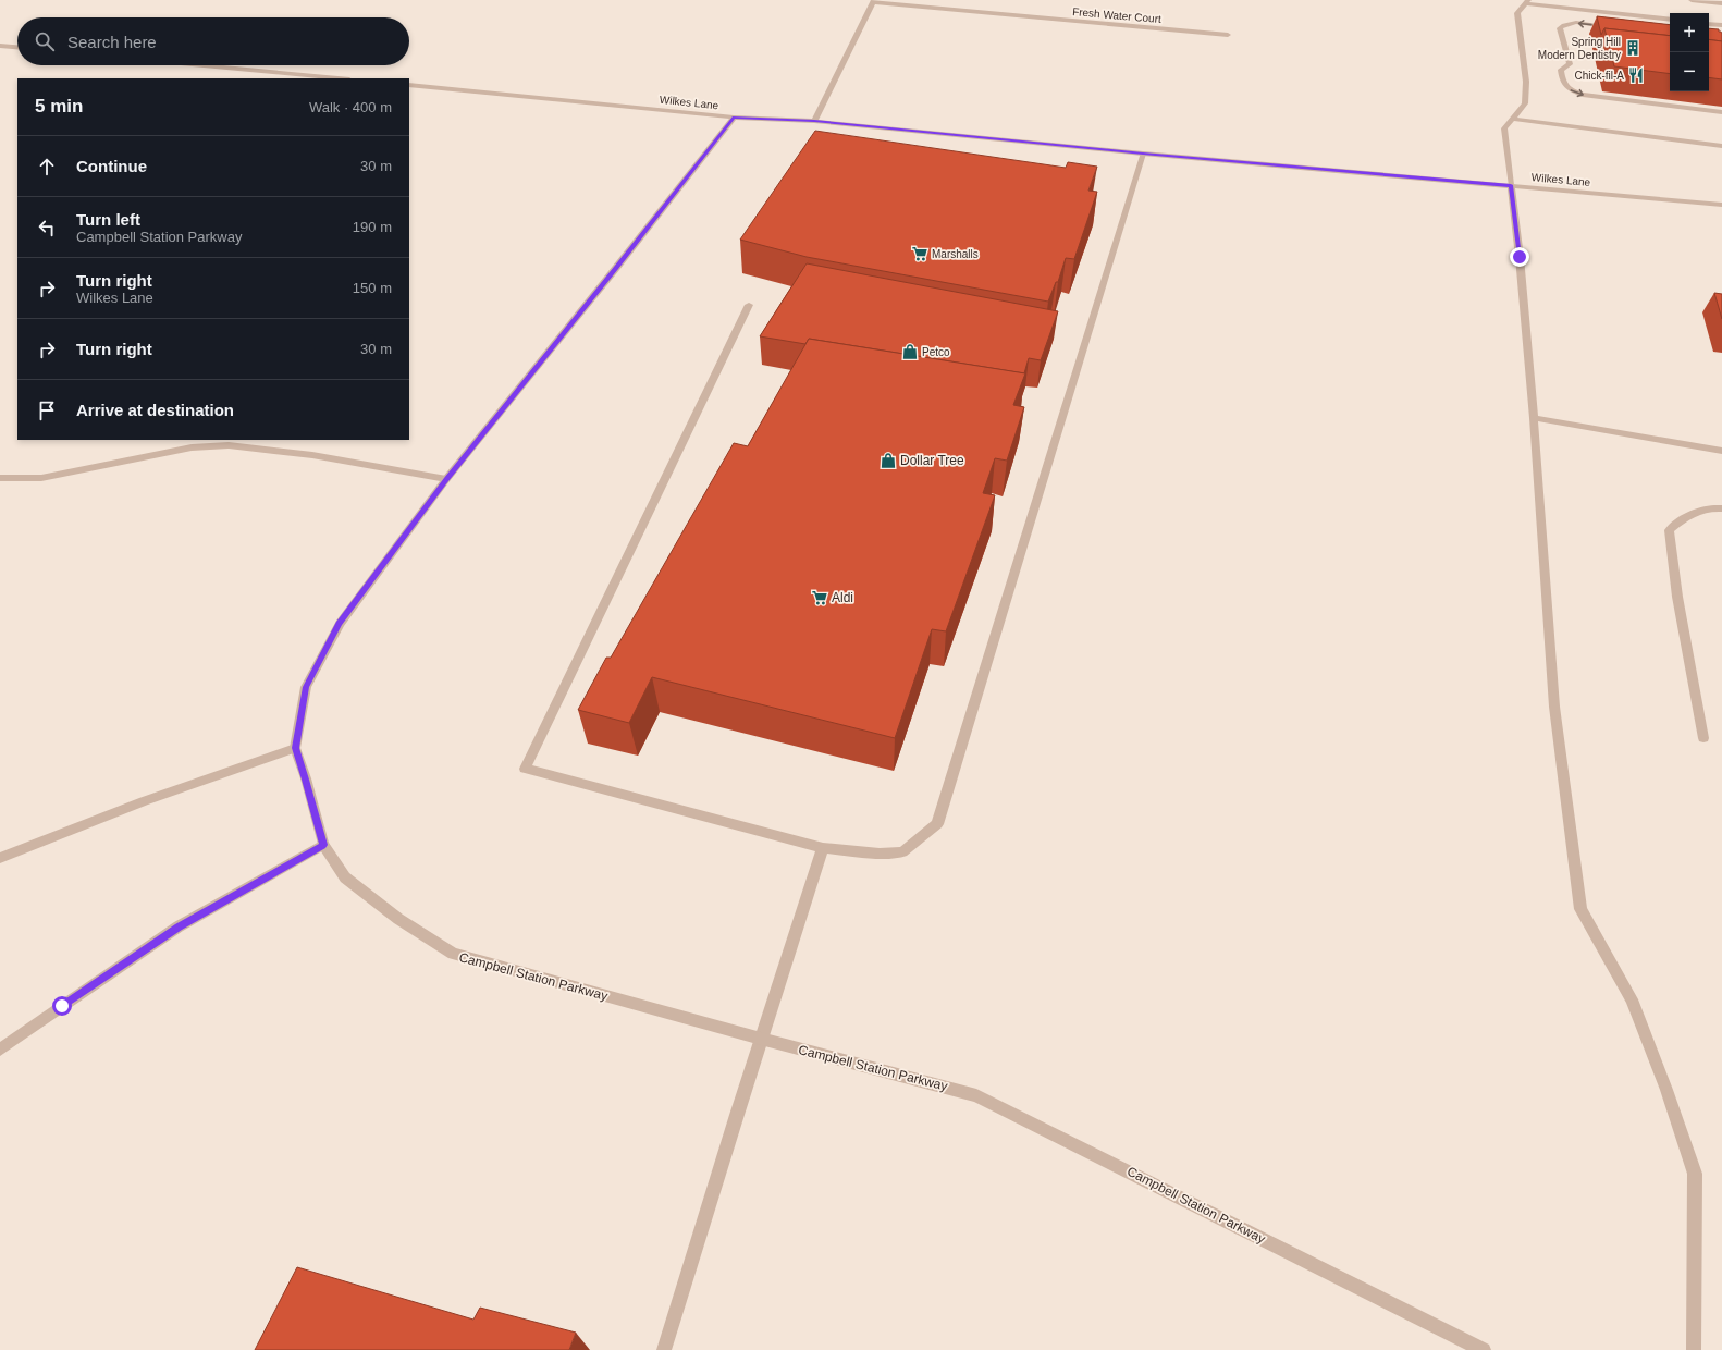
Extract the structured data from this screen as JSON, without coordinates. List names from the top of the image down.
{
  "streets": {
    "street": ["Fresh Water Court", "Wilkes Lane", "Campbell Station Parkway"]
  },
  "crossings": [
    ["Wilkes Lane", "Campbell Station Parkway"]
  ],
  "places": {
    "building": ["Spring Hill Modern Dentistry"],
    "restaurant": ["Chick-fil-A"],
    "supermarket": ["Marshalls", "Aldi"],
    "shop": ["Petco", "Dollar Tree"]
  },
  "page": {
    "map_buttons": ["+", "−"],
    "search": "Search here",
    "heading": ["5 min", "Walk · 400 m"],
    "list": [
      ["Continue", "30 m"],
      ["Turn left", "Campbell Station Parkway", "190 m"],
      ["Turn right", "Wilkes Lane", "150 m"],
      ["Turn right", "30 m"],
      "Arrive at destination"
    ]
  }
}
